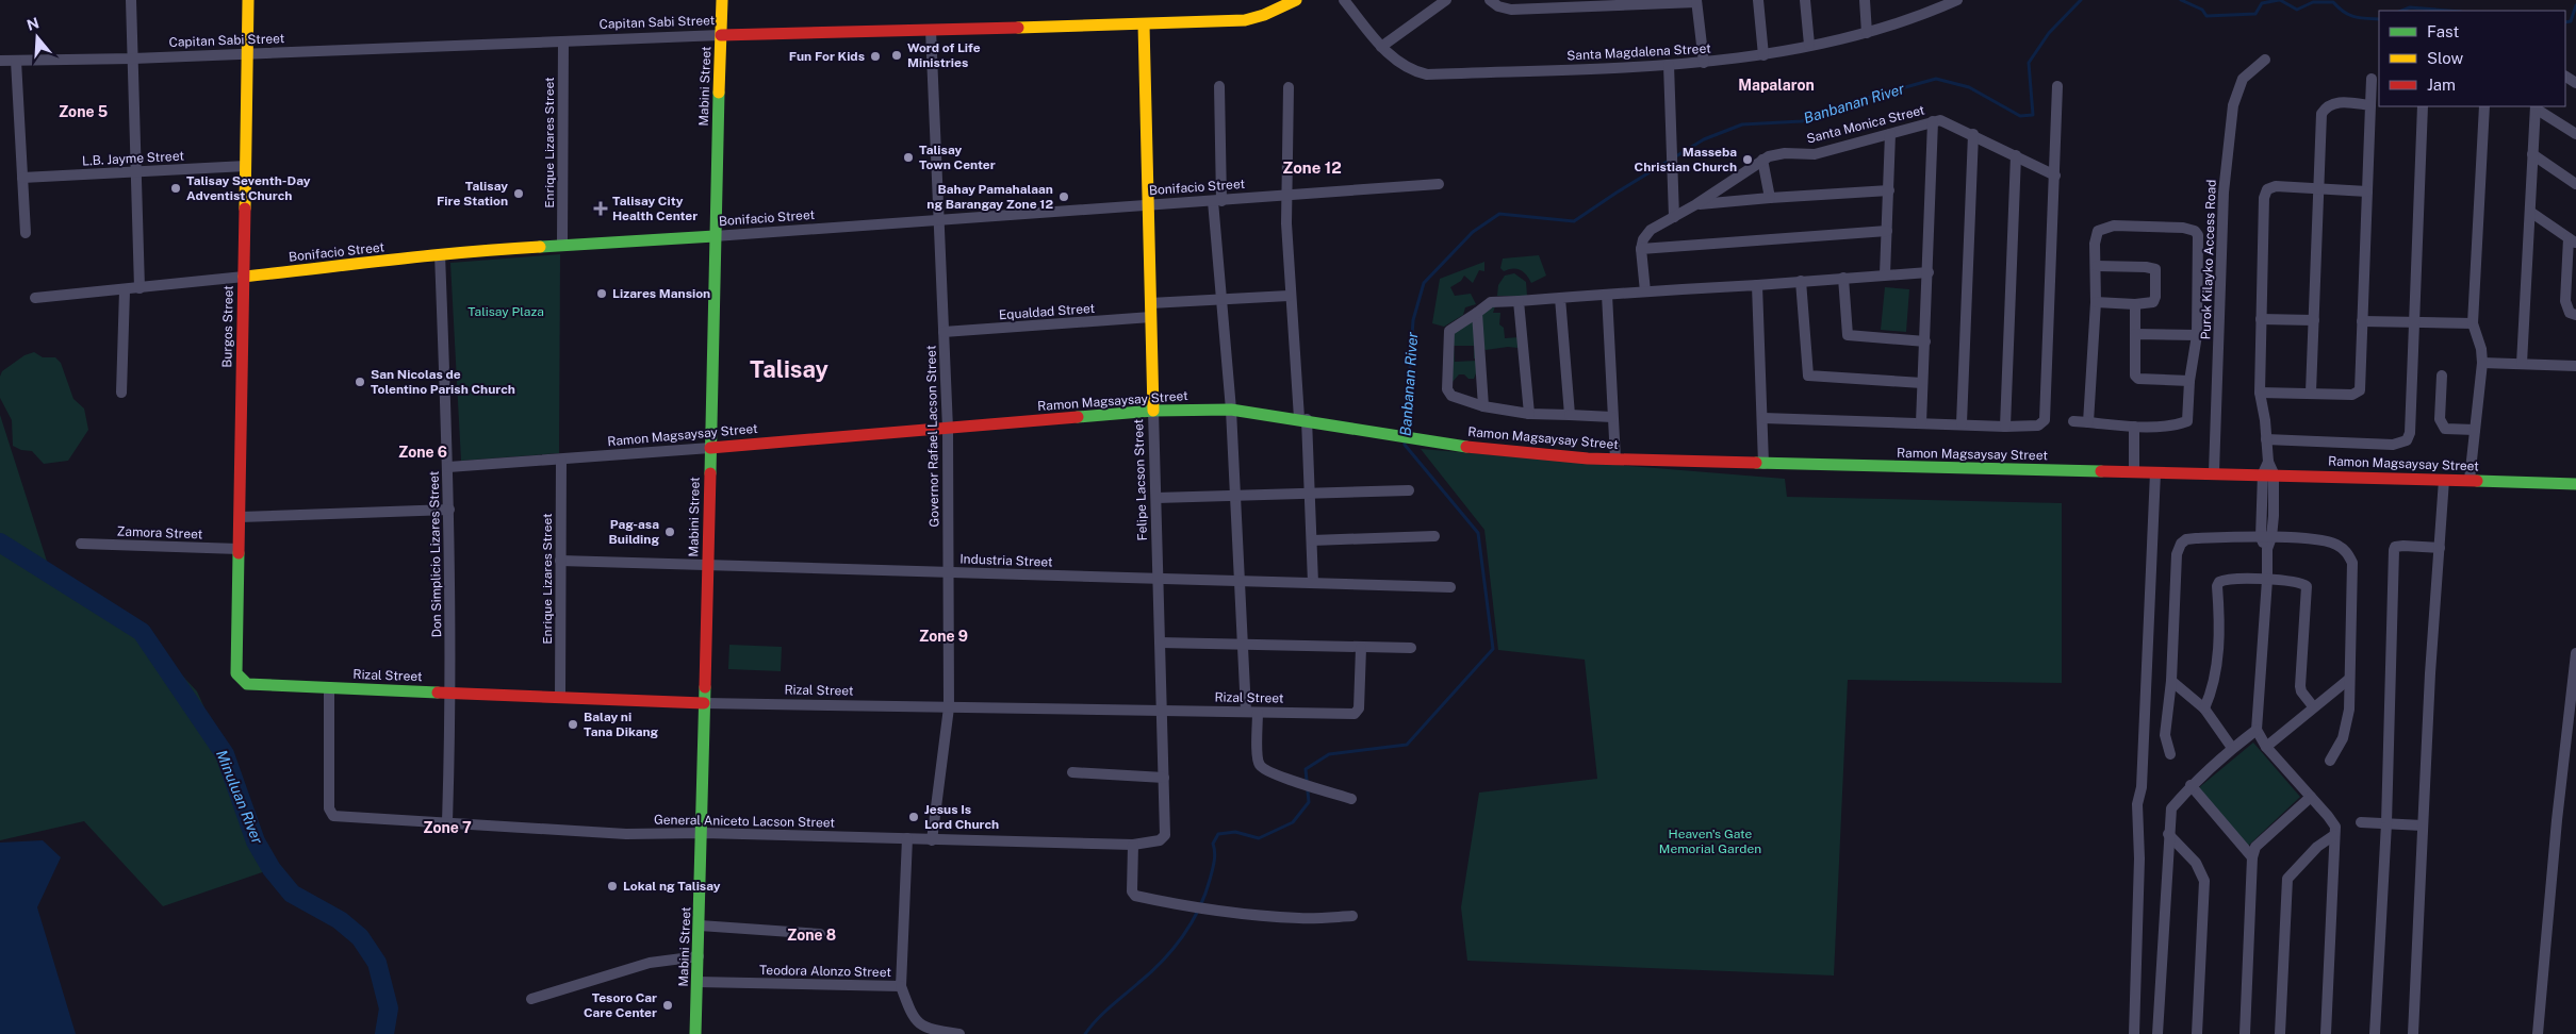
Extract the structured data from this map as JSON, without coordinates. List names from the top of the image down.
{
  "streets": {
    "main road": [
      "Capitan Sabi Street",
      "Mabini Street",
      "Bonifacio Street",
      "Burgos Street",
      "Ramon Magsaysay Street",
      "Felipe Lacson Street",
      "Rizal Street"
    ],
    "street": [
      "Santa Magdalena Street",
      "Santa Monica Street",
      "Enrique Lizares Street",
      "L.B. Jayme Street",
      "Purok Kilayko Access Road",
      "Equaldad Street",
      "Governor Rafael Lacson Street",
      "Zamora Street",
      "Don Simplicio Lizares Street",
      "Industria Street",
      "General Aniceto Lacson Street",
      "Teodora Alonzo Street"
    ]
  },
  "crossings": [
    ["Capitan Sabi Street", "Mabini Street"],
    ["Capitan Sabi Street", "Enrique Lizares Street"],
    ["Capitan Sabi Street", "Burgos Street"],
    ["Capitan Sabi Street", "Governor Rafael Lacson Street"],
    ["Capitan Sabi Street", "Felipe Lacson Street"],
    ["Mabini Street", "Bonifacio Street"],
    ["Mabini Street", "Ramon Magsaysay Street"],
    ["Mabini Street", "Industria Street"],
    ["Mabini Street", "Rizal Street"],
    ["Mabini Street", "General Aniceto Lacson Street"],
    ["Mabini Street", "Teodora Alonzo Street"],
    ["Enrique Lizares Street", "Bonifacio Street"],
    ["Enrique Lizares Street", "Ramon Magsaysay Street"],
    ["Enrique Lizares Street", "Industria Street"],
    ["Enrique Lizares Street", "Rizal Street"],
    ["L.B. Jayme Street", "Burgos Street"],
    ["Bonifacio Street", "Burgos Street"],
    ["Bonifacio Street", "Governor Rafael Lacson Street"],
    ["Bonifacio Street", "Felipe Lacson Street"],
    ["Bonifacio Street", "Don Simplicio Lizares Street"],
    ["Purok Kilayko Access Road", "Ramon Magsaysay Street"],
    ["Equaldad Street", "Governor Rafael Lacson Street"],
    ["Equaldad Street", "Felipe Lacson Street"],
    ["Burgos Street", "Zamora Street"],
    ["Burgos Street", "Rizal Street"],
    ["Ramon Magsaysay Street", "Governor Rafael Lacson Street"],
    ["Ramon Magsaysay Street", "Felipe Lacson Street"],
    ["Ramon Magsaysay Street", "Don Simplicio Lizares Street"],
    ["Governor Rafael Lacson Street", "Industria Street"],
    ["Governor Rafael Lacson Street", "Rizal Street"],
    ["Governor Rafael Lacson Street", "General Aniceto Lacson Street"],
    ["Felipe Lacson Street", "Industria Street"],
    ["Felipe Lacson Street", "Rizal Street"],
    ["Felipe Lacson Street", "General Aniceto Lacson Street"],
    ["Don Simplicio Lizares Street", "Rizal Street"],
    ["Don Simplicio Lizares Street", "General Aniceto Lacson Street"],
    ["Rizal Street", "General Aniceto Lacson Street"],
    ["General Aniceto Lacson Street", "Teodora Alonzo Street"]
  ],
  "districts": [
    "Mapalaron",
    "Zone 5",
    "Zone 12",
    "Talisay",
    "Zone 6",
    "Zone 9",
    "Zone 7",
    "Zone 8"
  ],
  "water": ["Banbanan River", "Minuluan River"],
  "parks": ["Talisay Plaza", "Heaven's Gate Memorial Garden"],
  "places": {
    "other": [
      "Word of Life Ministries",
      "Fun For Kids",
      "Talisay Town Center",
      "Masseba Christian Church",
      "Talisay Seventh-Day Adventist Church",
      "Talisay Fire Station",
      "Bahay Pamahalaan ng Barangay Zone 12",
      "Lizares Mansion",
      "San Nicolas de Tolentino Parish Church",
      "Pag-asa Building",
      "Balay ni Tana Dikang",
      "Jesus Is Lord Church",
      "Lokal ng Talisay",
      "Tesoro Car Care Center"
    ],
    "health": ["Talisay City Health Center"]
  },
  "legend": ["Fast", "Slow", "Jam"],
  "north": "top"
}
